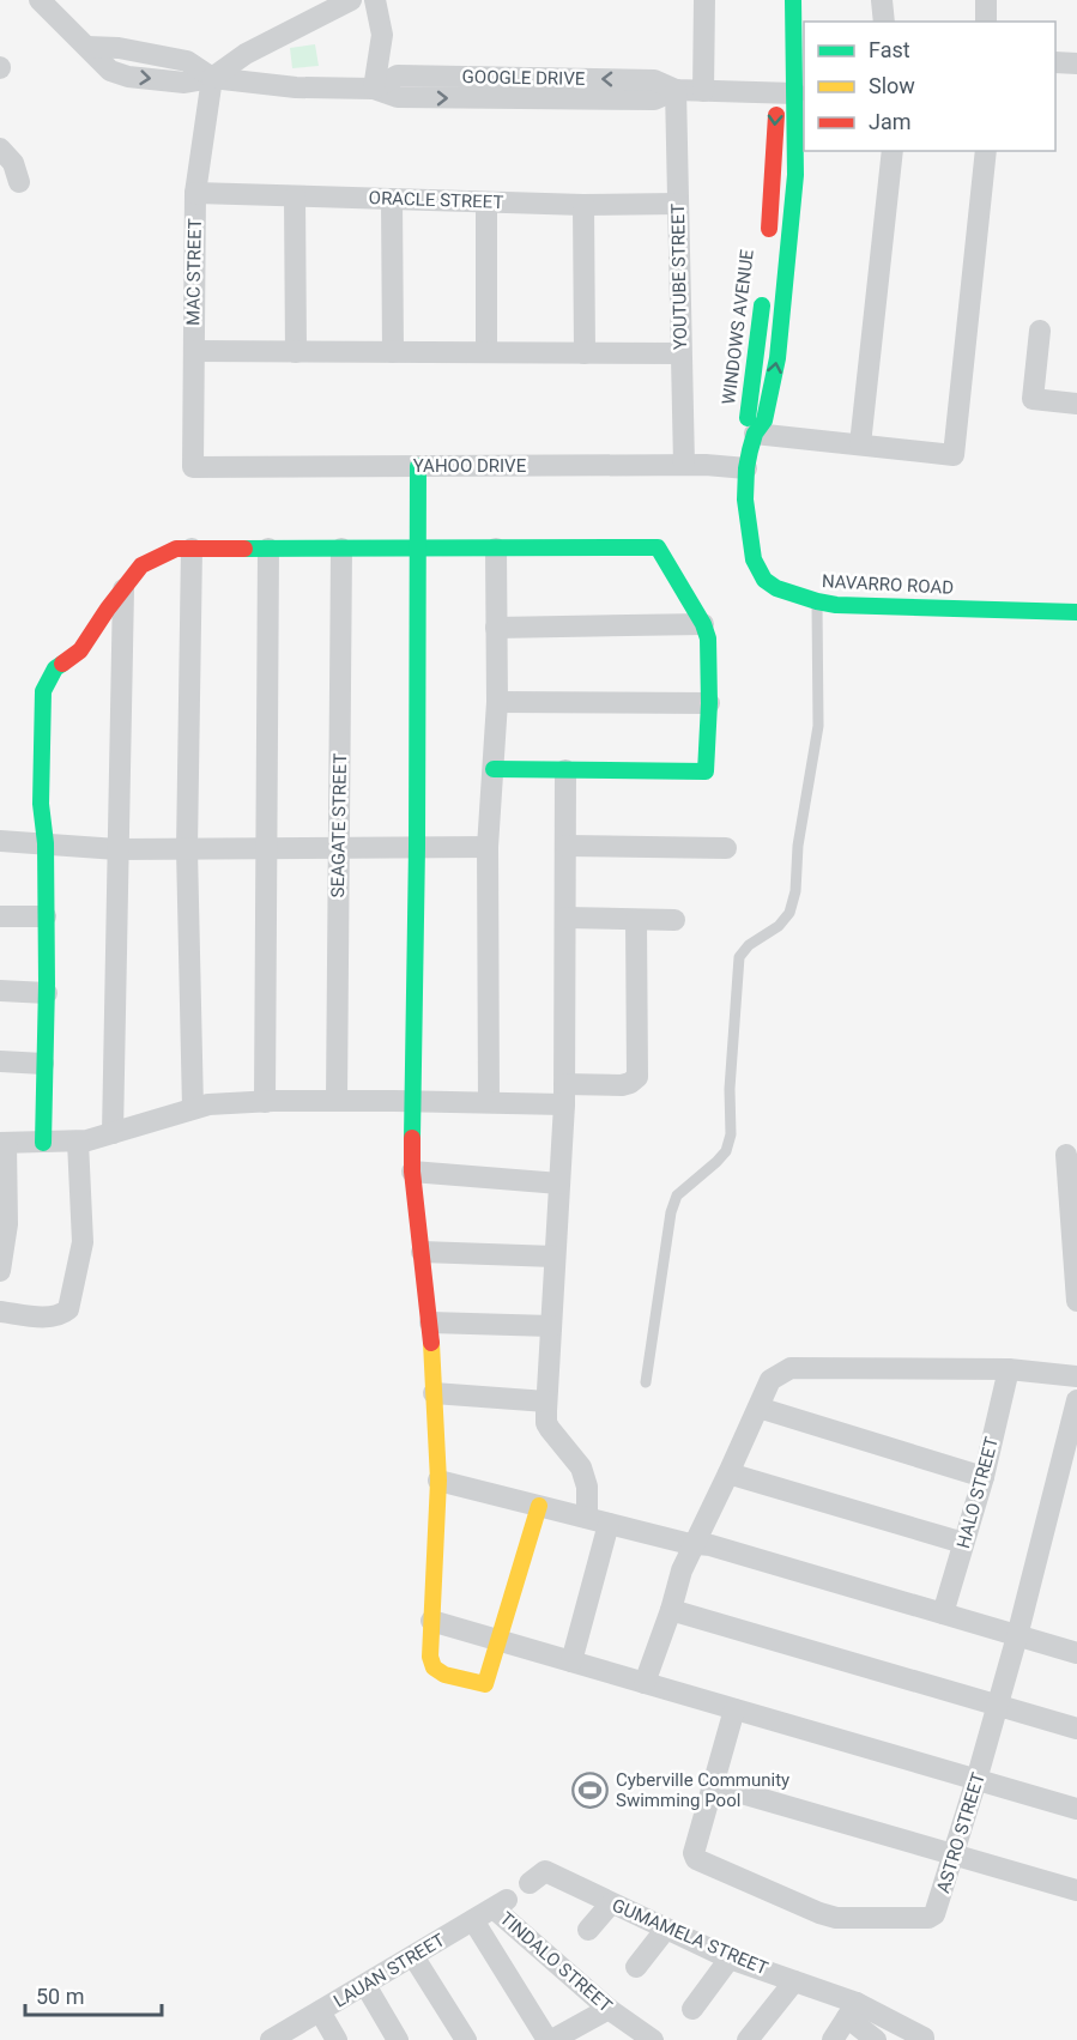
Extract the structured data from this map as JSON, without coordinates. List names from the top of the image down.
{
  "streets": {
    "street": [
      "GOOGLE DRIVE",
      "ORACLE STREET",
      "MAC STREET",
      "YOUTUBE STREET",
      "WINDOWS AVENUE",
      "YAHOO DRIVE",
      "NAVARRO ROAD",
      "SEAGATE STREET",
      "HALO STREET",
      "ASTRO STREET",
      "GUMAMELA STREET",
      "TINDALO STREET",
      "LAUAN STREET"
    ]
  },
  "crossings": [
    ["GOOGLE DRIVE", "MAC STREET"],
    ["GOOGLE DRIVE", "YOUTUBE STREET"],
    ["GOOGLE DRIVE", "WINDOWS AVENUE"],
    ["ORACLE STREET", "MAC STREET"],
    ["ORACLE STREET", "YOUTUBE STREET"],
    ["MAC STREET", "YAHOO DRIVE"],
    ["YOUTUBE STREET", "YAHOO DRIVE"],
    ["WINDOWS AVENUE", "NAVARRO ROAD"],
    ["YAHOO DRIVE", "NAVARRO ROAD"],
    ["TINDALO STREET", "LAUAN STREET"]
  ],
  "places": {
    "sports": ["Cyberville Community Swimming Pool"]
  },
  "legend": ["Fast", "Slow", "Jam"],
  "scale_bar": "50 m"
}
